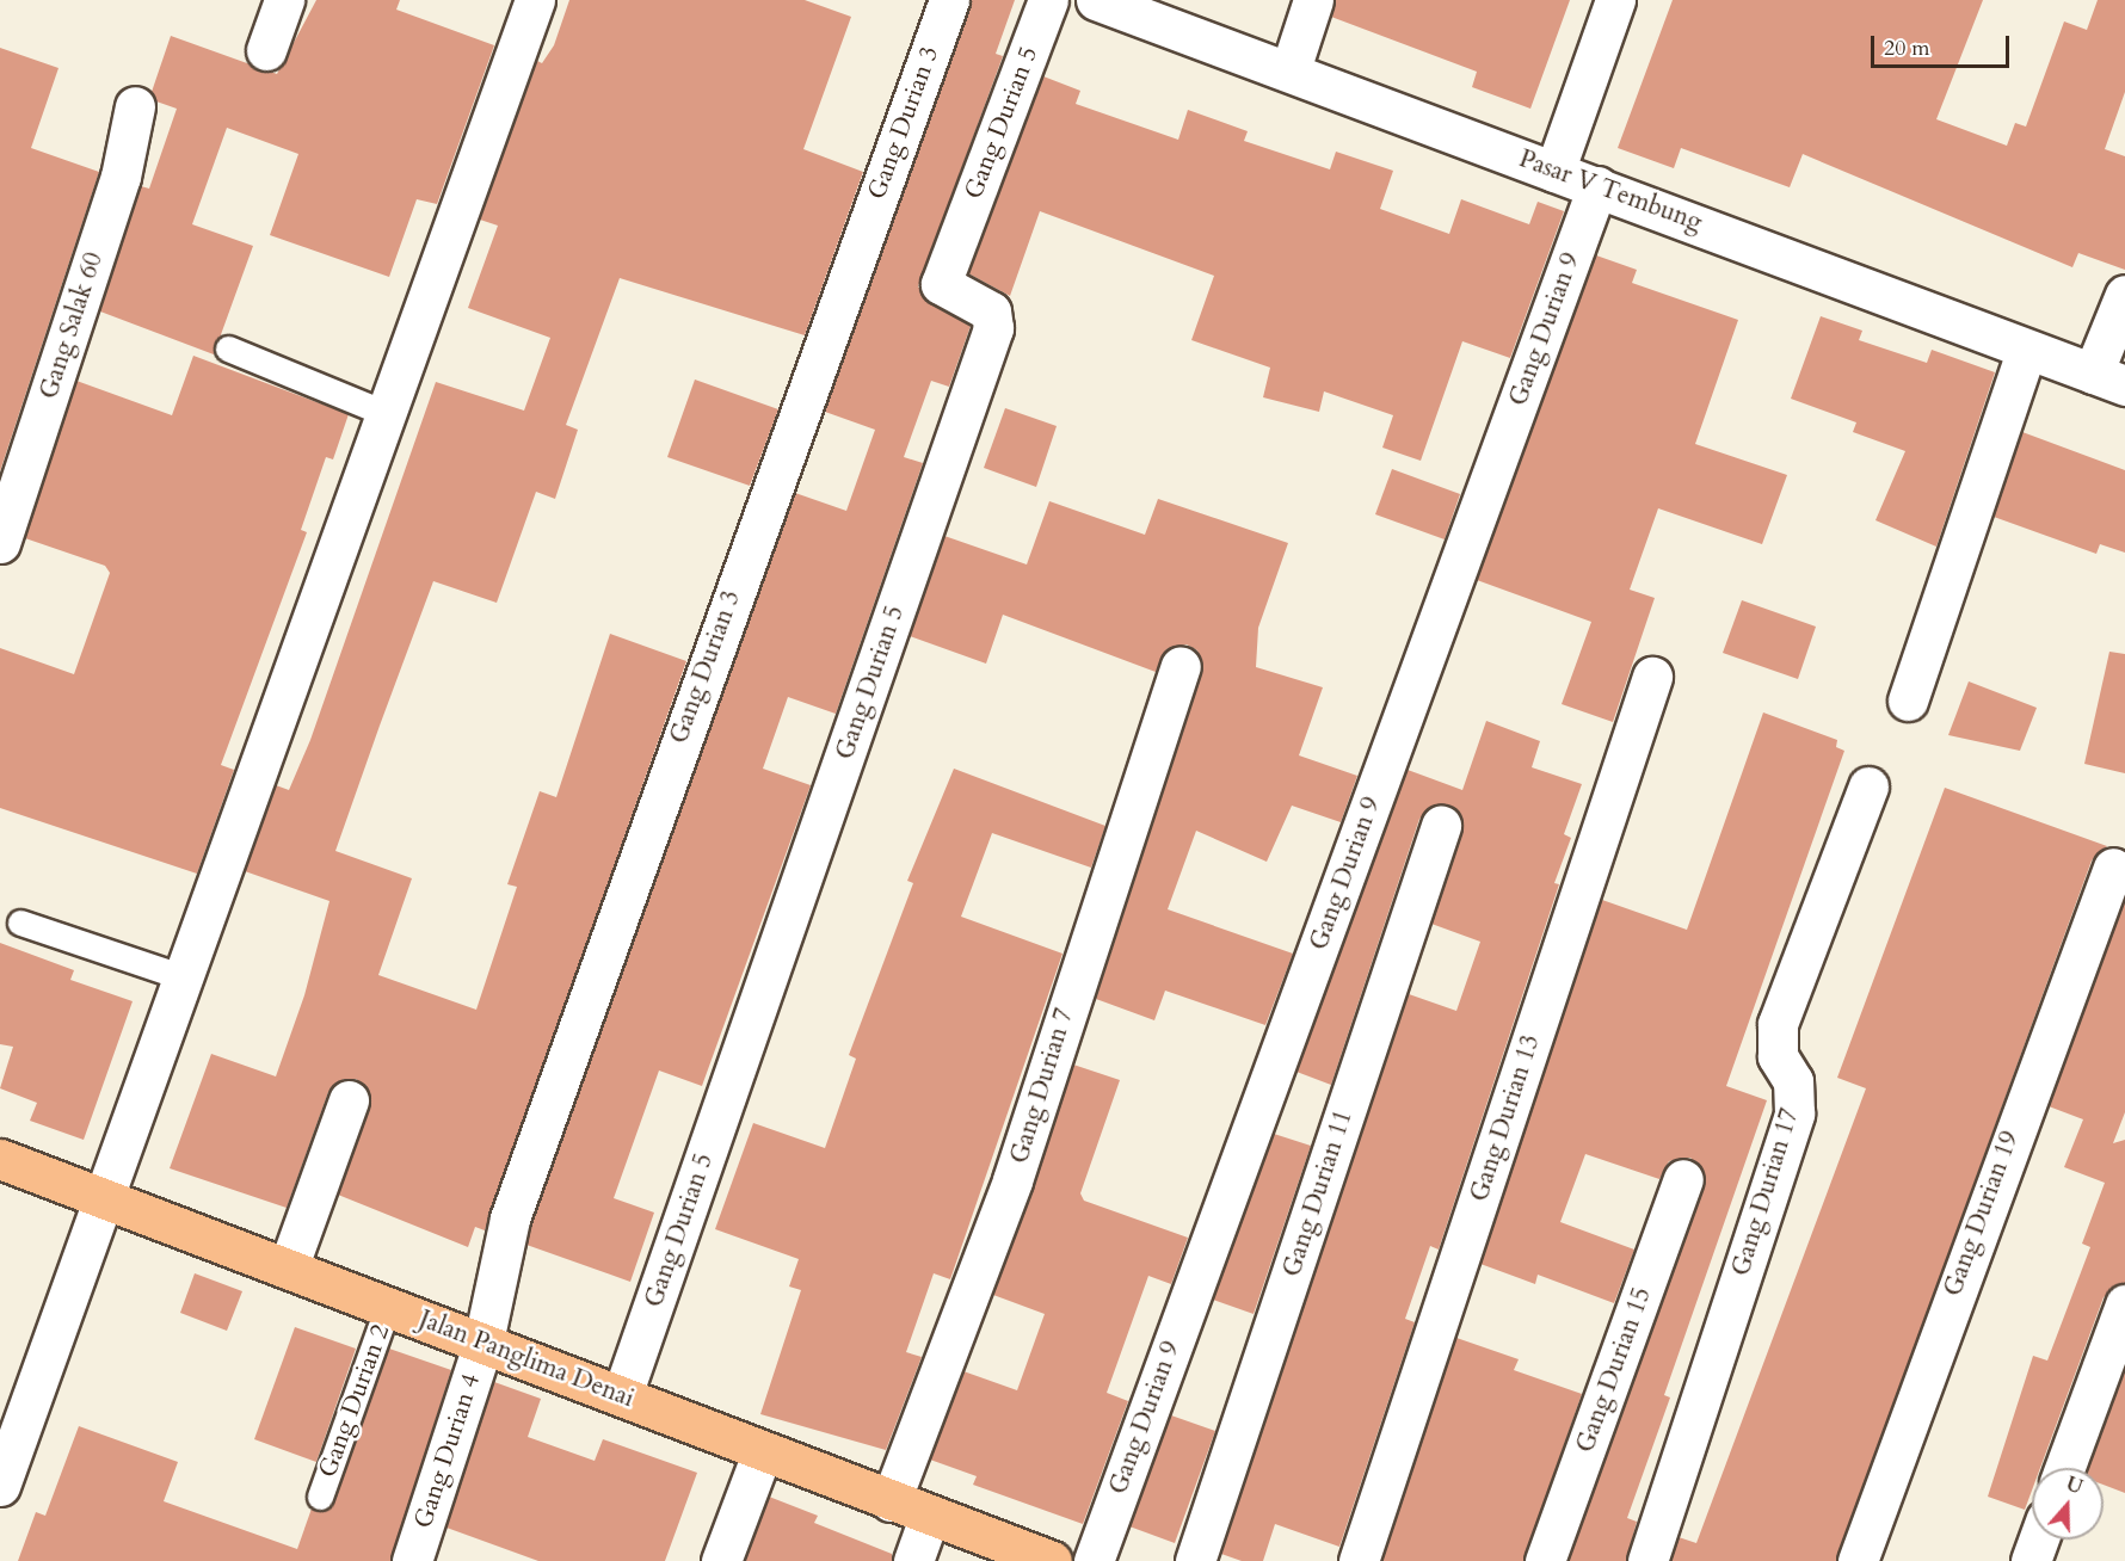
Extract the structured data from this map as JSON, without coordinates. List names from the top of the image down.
{
  "streets": {
    "main road": ["Jalan Panglima Denai"],
    "street": [
      "Gang Durian 3",
      "Gang Durian 5",
      "Pasar V Tembung",
      "Gang Salak 60",
      "Gang Durian 9",
      "Gang Durian 7",
      "Gang Durian 13",
      "Gang Durian 17",
      "Gang Durian 11",
      "Gang Durian 19",
      "Gang Durian 15",
      "Gang Durian 4"
    ],
    "lane": ["Gang Durian 2"]
  },
  "crossings": [
    ["Gang Durian 3", "Jalan Panglima Denai"],
    ["Gang Durian 3", "Gang Durian 4"],
    ["Gang Durian 5", "Jalan Panglima Denai"],
    ["Pasar V Tembung", "Gang Durian 9"],
    ["Gang Durian 7", "Jalan Panglima Denai"],
    ["Jalan Panglima Denai", "Gang Durian 2"],
    ["Jalan Panglima Denai", "Gang Durian 4"]
  ],
  "scale_bar": "20 m",
  "north": "top"
}
